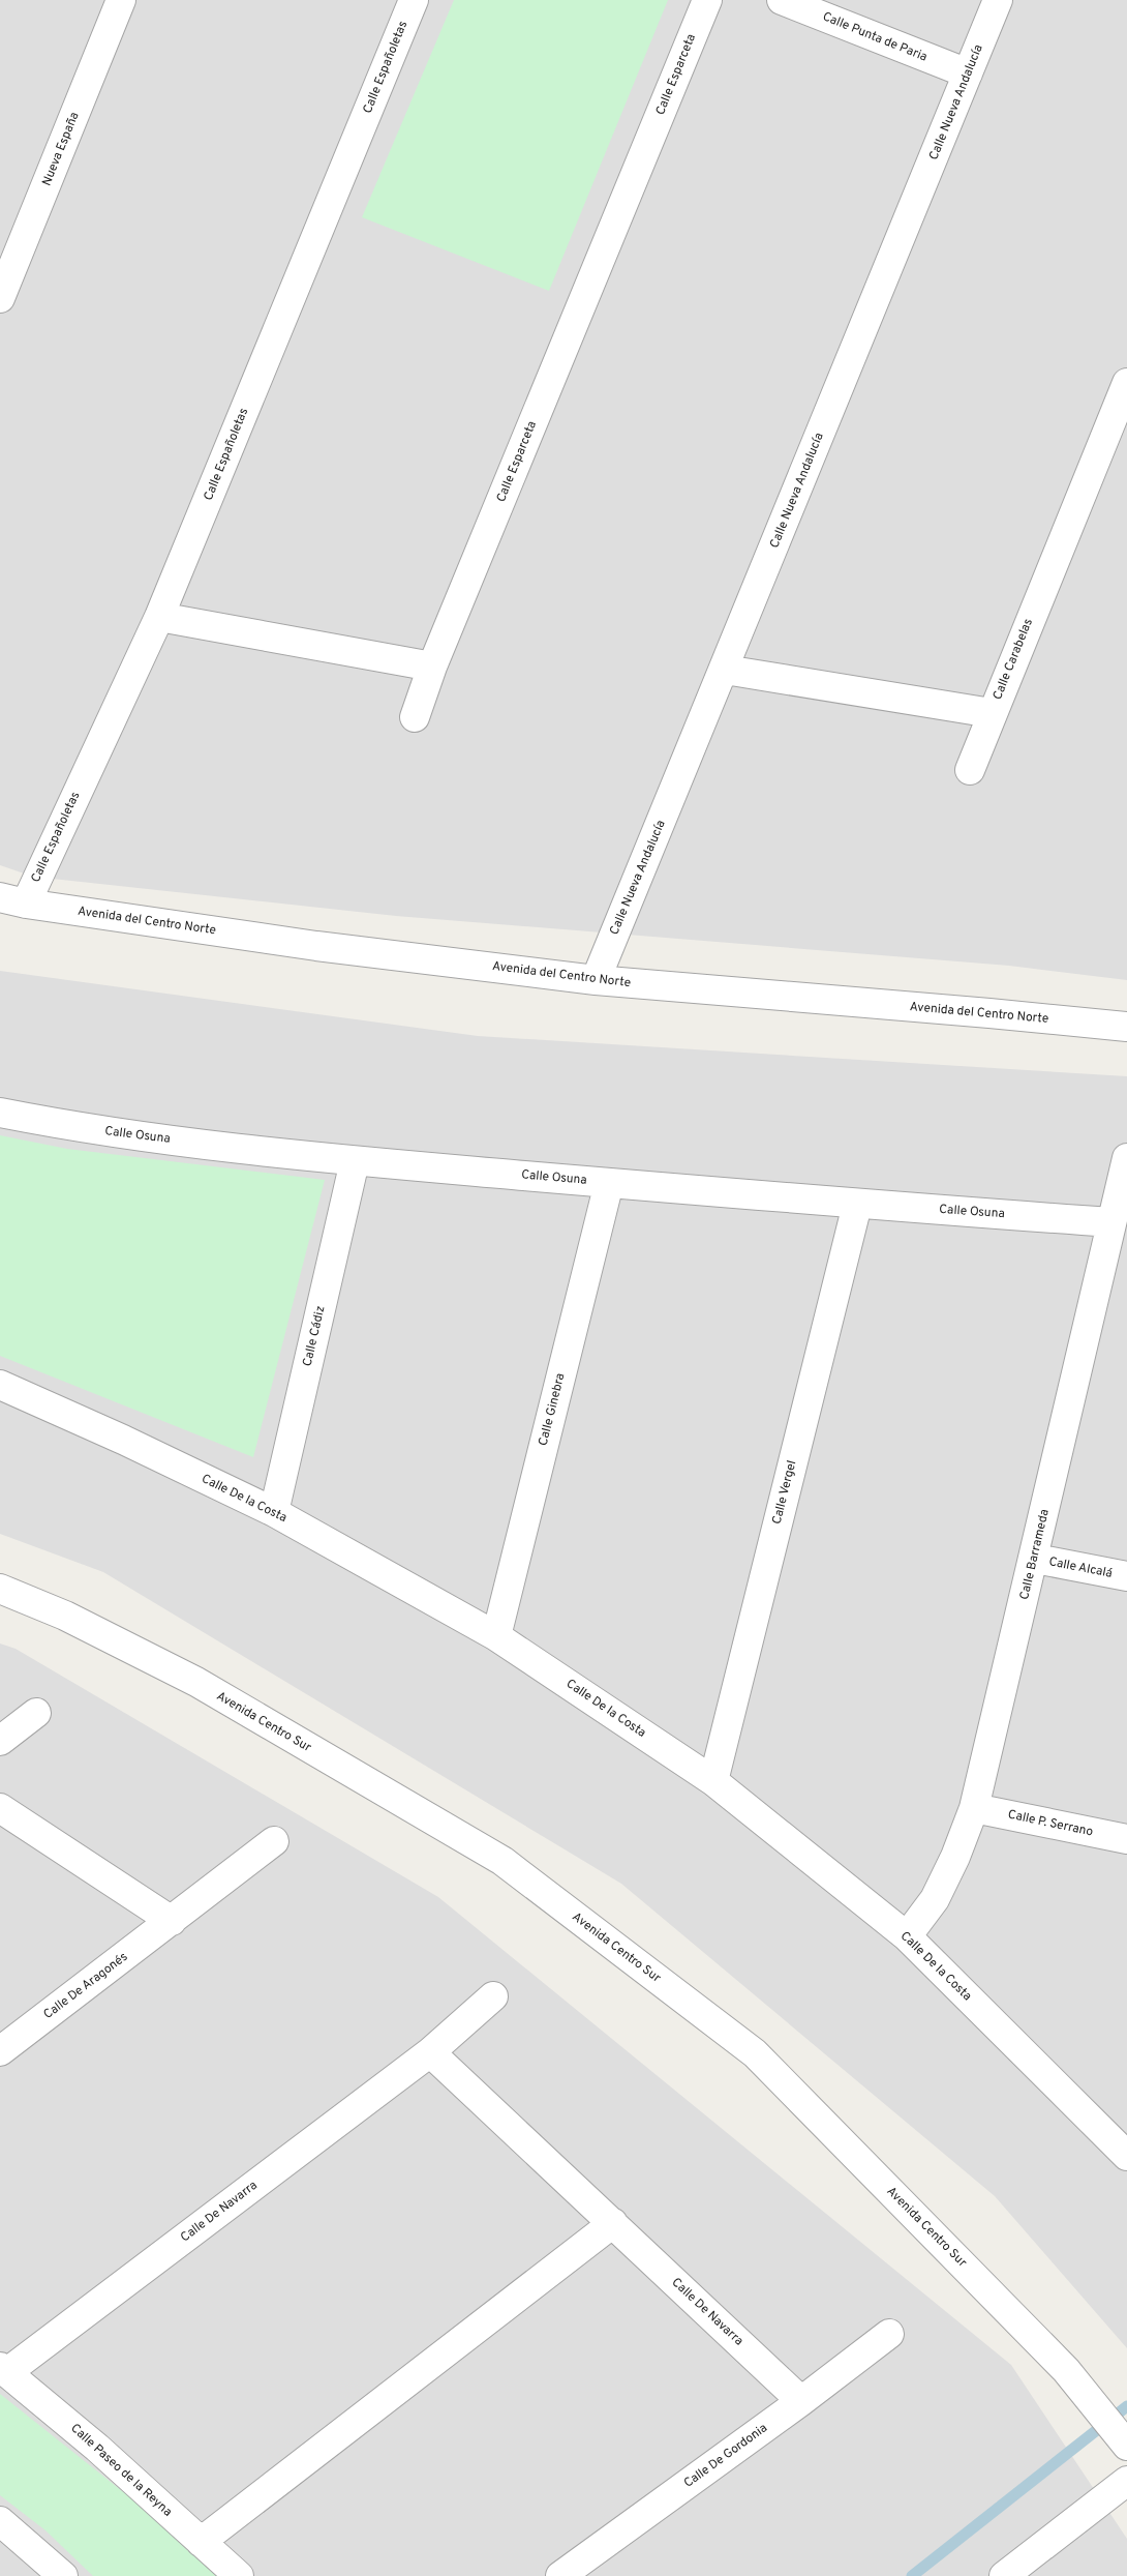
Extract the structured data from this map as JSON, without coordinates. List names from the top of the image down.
{
  "streets": {
    "street": [
      "Calle Punta de Paria",
      "Calle Españoletas",
      "Calle Esparceta",
      "Calle Nueva Andalucía",
      "Nueva España",
      "Calle Carabelas",
      "Avenida del Centro Norte",
      "Calle Osuna",
      "Calle Cádiz",
      "Calle Ginebra",
      "Calle Vergel",
      "Calle De la Costa",
      "Calle Barrameda",
      "Calle Alcalá",
      "Avenida Centro Sur",
      "Calle P. Serrano",
      "Calle De Aragonés",
      "Calle De Navarra",
      "Calle De Gordonia",
      "Calle Paseo de la Reyna"
    ]
  },
  "crossings": [
    ["Calle Punta de Paria", "Calle Nueva Andalucía"],
    ["Calle Españoletas", "Avenida del Centro Norte"],
    ["Calle Nueva Andalucía", "Calle Carabelas"],
    ["Calle Nueva Andalucía", "Avenida del Centro Norte"],
    ["Calle Osuna", "Calle Cádiz"],
    ["Calle Osuna", "Calle Ginebra"],
    ["Calle Osuna", "Calle Vergel"],
    ["Calle Osuna", "Calle Barrameda"],
    ["Calle Cádiz", "Calle De la Costa"],
    ["Calle Ginebra", "Calle De la Costa"],
    ["Calle Vergel", "Calle De la Costa"],
    ["Calle De la Costa", "Calle Barrameda"],
    ["Calle Barrameda", "Calle Alcalá"],
    ["Calle Barrameda", "Calle P. Serrano"],
    ["Calle De Navarra", "Calle De Gordonia"],
    ["Calle De Navarra", "Calle Paseo de la Reyna"]
  ]
}
